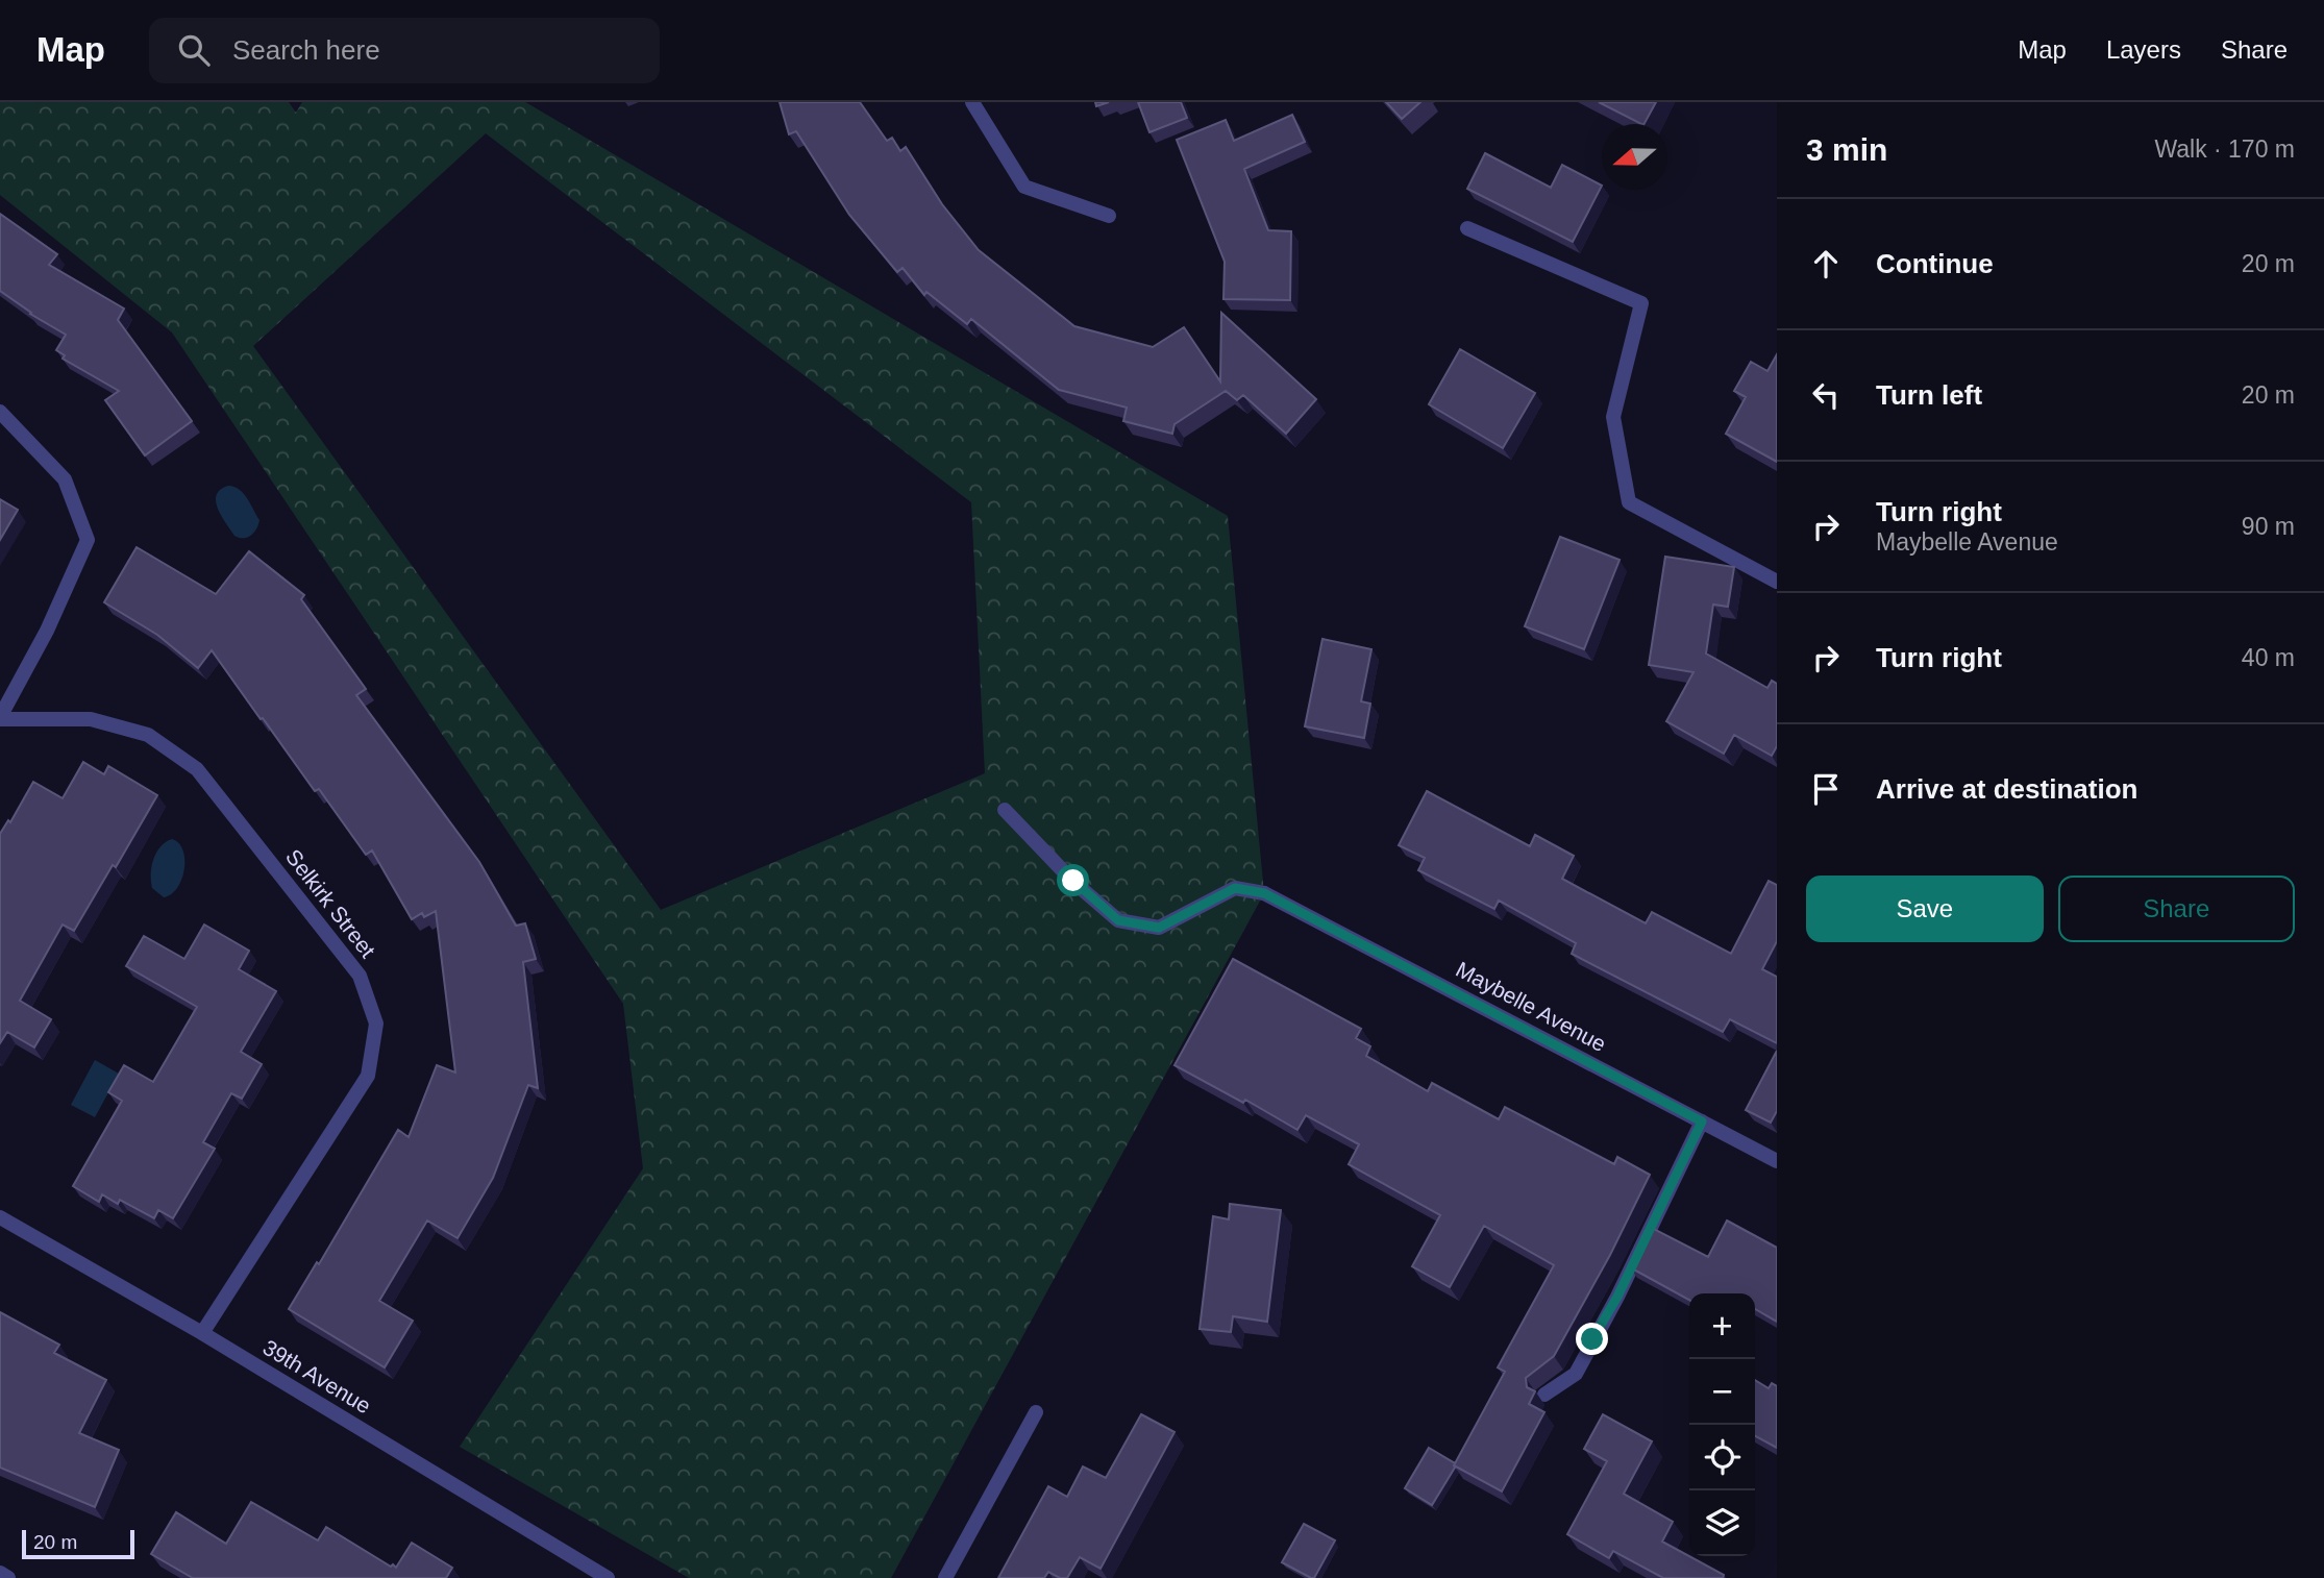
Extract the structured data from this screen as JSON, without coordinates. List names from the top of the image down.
{
  "streets": {
    "street": ["Selkirk Street", "Maybelle Avenue", "39th Avenue"]
  },
  "crossings": [
    ["Selkirk Street", "39th Avenue"]
  ],
  "scale_bar": "20 m",
  "north": "left",
  "page": {
    "header": "Map",
    "search": "Search here",
    "nav": ["Map", "Layers", "Share"],
    "heading": ["3 min", "Walk · 170 m"],
    "list": [
      ["Continue", "20 m"],
      ["Turn left", "20 m"],
      ["Turn right", "Maybelle Avenue", "90 m"],
      ["Turn right", "40 m"],
      "Arrive at destination"
    ],
    "buttons": ["Save", "Share"],
    "map_buttons": ["+", "−"],
    "scale": "20 m"
  }
}
